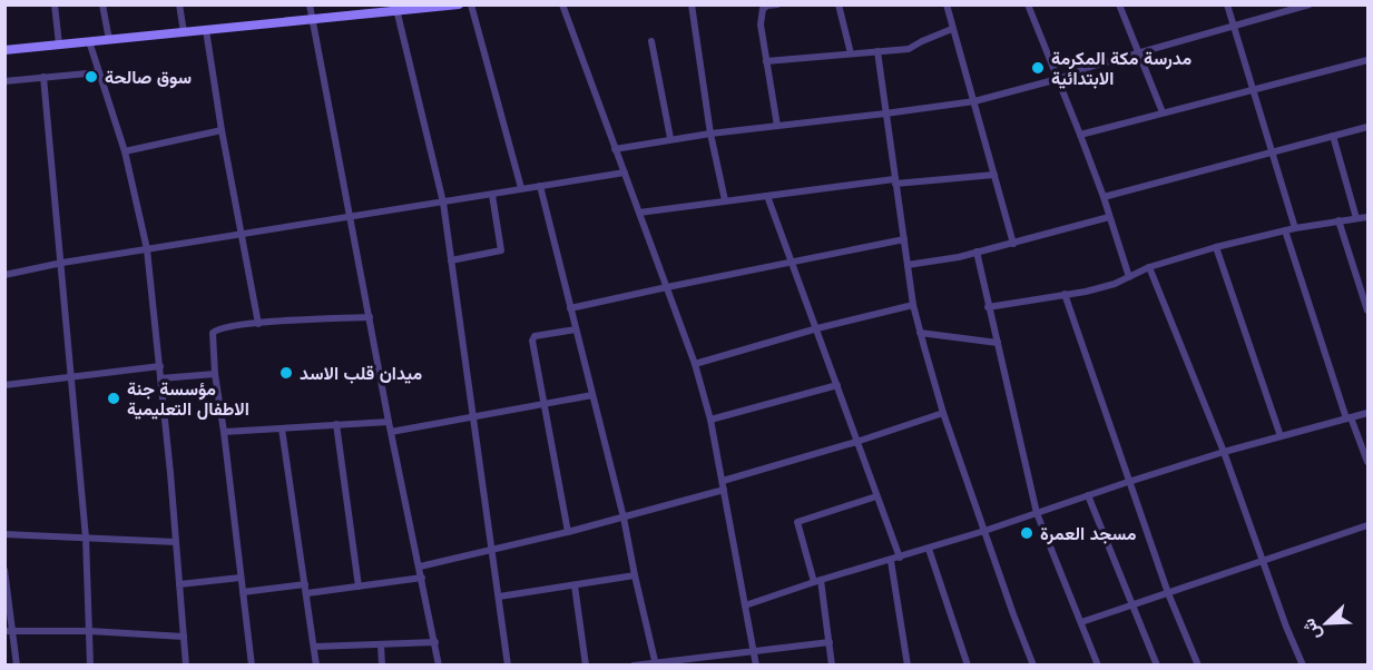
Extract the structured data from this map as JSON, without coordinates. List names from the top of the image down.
{
  "places": [
    "مدرسة مكة المكرمة الابتدائية",
    "سوق صالحة",
    "ميدان قلب الاسد",
    "مؤسسة جنة الاطفال التعليمية",
    "مسجد العمرة"
  ],
  "north": "bottom left"
}
